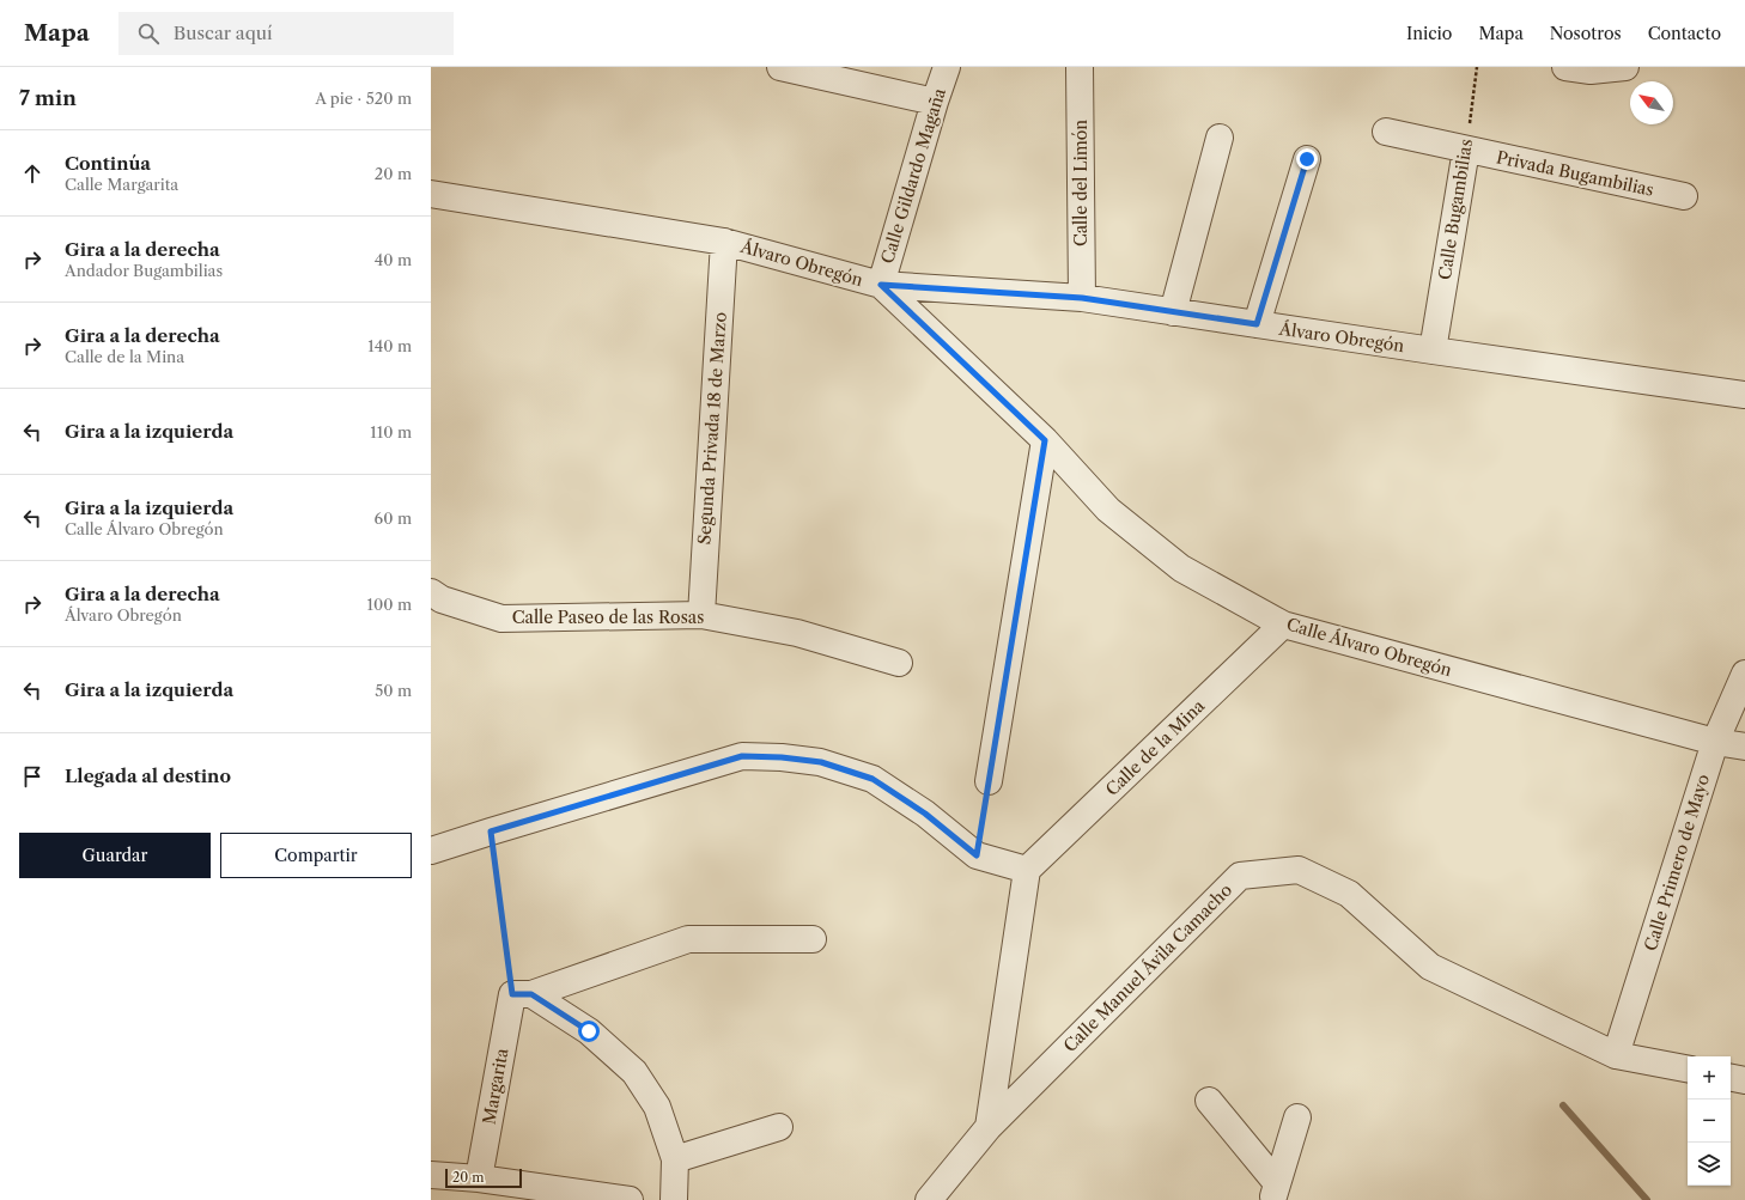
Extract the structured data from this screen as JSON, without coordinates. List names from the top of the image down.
{
  "streets": {
    "street": [
      "Privada Bugambilias",
      "Calle Gildardo Magaña",
      "Calle del Limón",
      "Calle Bugambilias",
      "Álvaro Obregón",
      "Segunda Privada 18 de Marzo",
      "Calle Paseo de las Rosas",
      "Calle Álvaro Obregón",
      "Calle de la Mina",
      "Calle Primero de Mayo",
      "Calle Manuel Ávila Camacho",
      "Margarita"
    ]
  },
  "crossings": [
    ["Privada Bugambilias", "Calle Bugambilias"],
    ["Calle Gildardo Magaña", "Álvaro Obregón"],
    ["Calle Gildardo Magaña", "Calle Álvaro Obregón"],
    ["Calle del Limón", "Álvaro Obregón"],
    ["Calle Bugambilias", "Álvaro Obregón"],
    ["Álvaro Obregón", "Segunda Privada 18 de Marzo"],
    ["Álvaro Obregón", "Calle Álvaro Obregón"],
    ["Segunda Privada 18 de Marzo", "Calle Paseo de las Rosas"],
    ["Calle Álvaro Obregón", "Calle de la Mina"],
    ["Calle Álvaro Obregón", "Calle Primero de Mayo"],
    ["Calle Primero de Mayo", "Calle Manuel Ávila Camacho"]
  ],
  "scale_bar": "20 m",
  "north": "top left",
  "page": {
    "header": "Mapa",
    "search": "Buscar aquí",
    "nav": [
      "Inicio",
      "Mapa",
      "Nosotros",
      "Contacto"
    ],
    "heading": ["7 min", "A pie · 520 m"],
    "list": [
      ["Continúa", "Calle Margarita", "20 m"],
      ["Gira a la derecha", "Andador Bugambilias", "40 m"],
      ["Gira a la derecha", "Calle de la Mina", "140 m"],
      ["Gira a la izquierda", "110 m"],
      ["Gira a la izquierda", "Calle Álvaro Obregón", "60 m"],
      ["Gira a la derecha", "Álvaro Obregón", "100 m"],
      ["Gira a la izquierda", "50 m"],
      "Llegada al destino"
    ],
    "buttons": ["Guardar", "Compartir"],
    "map_buttons": ["+", "−"],
    "scale": "20 m"
  }
}
